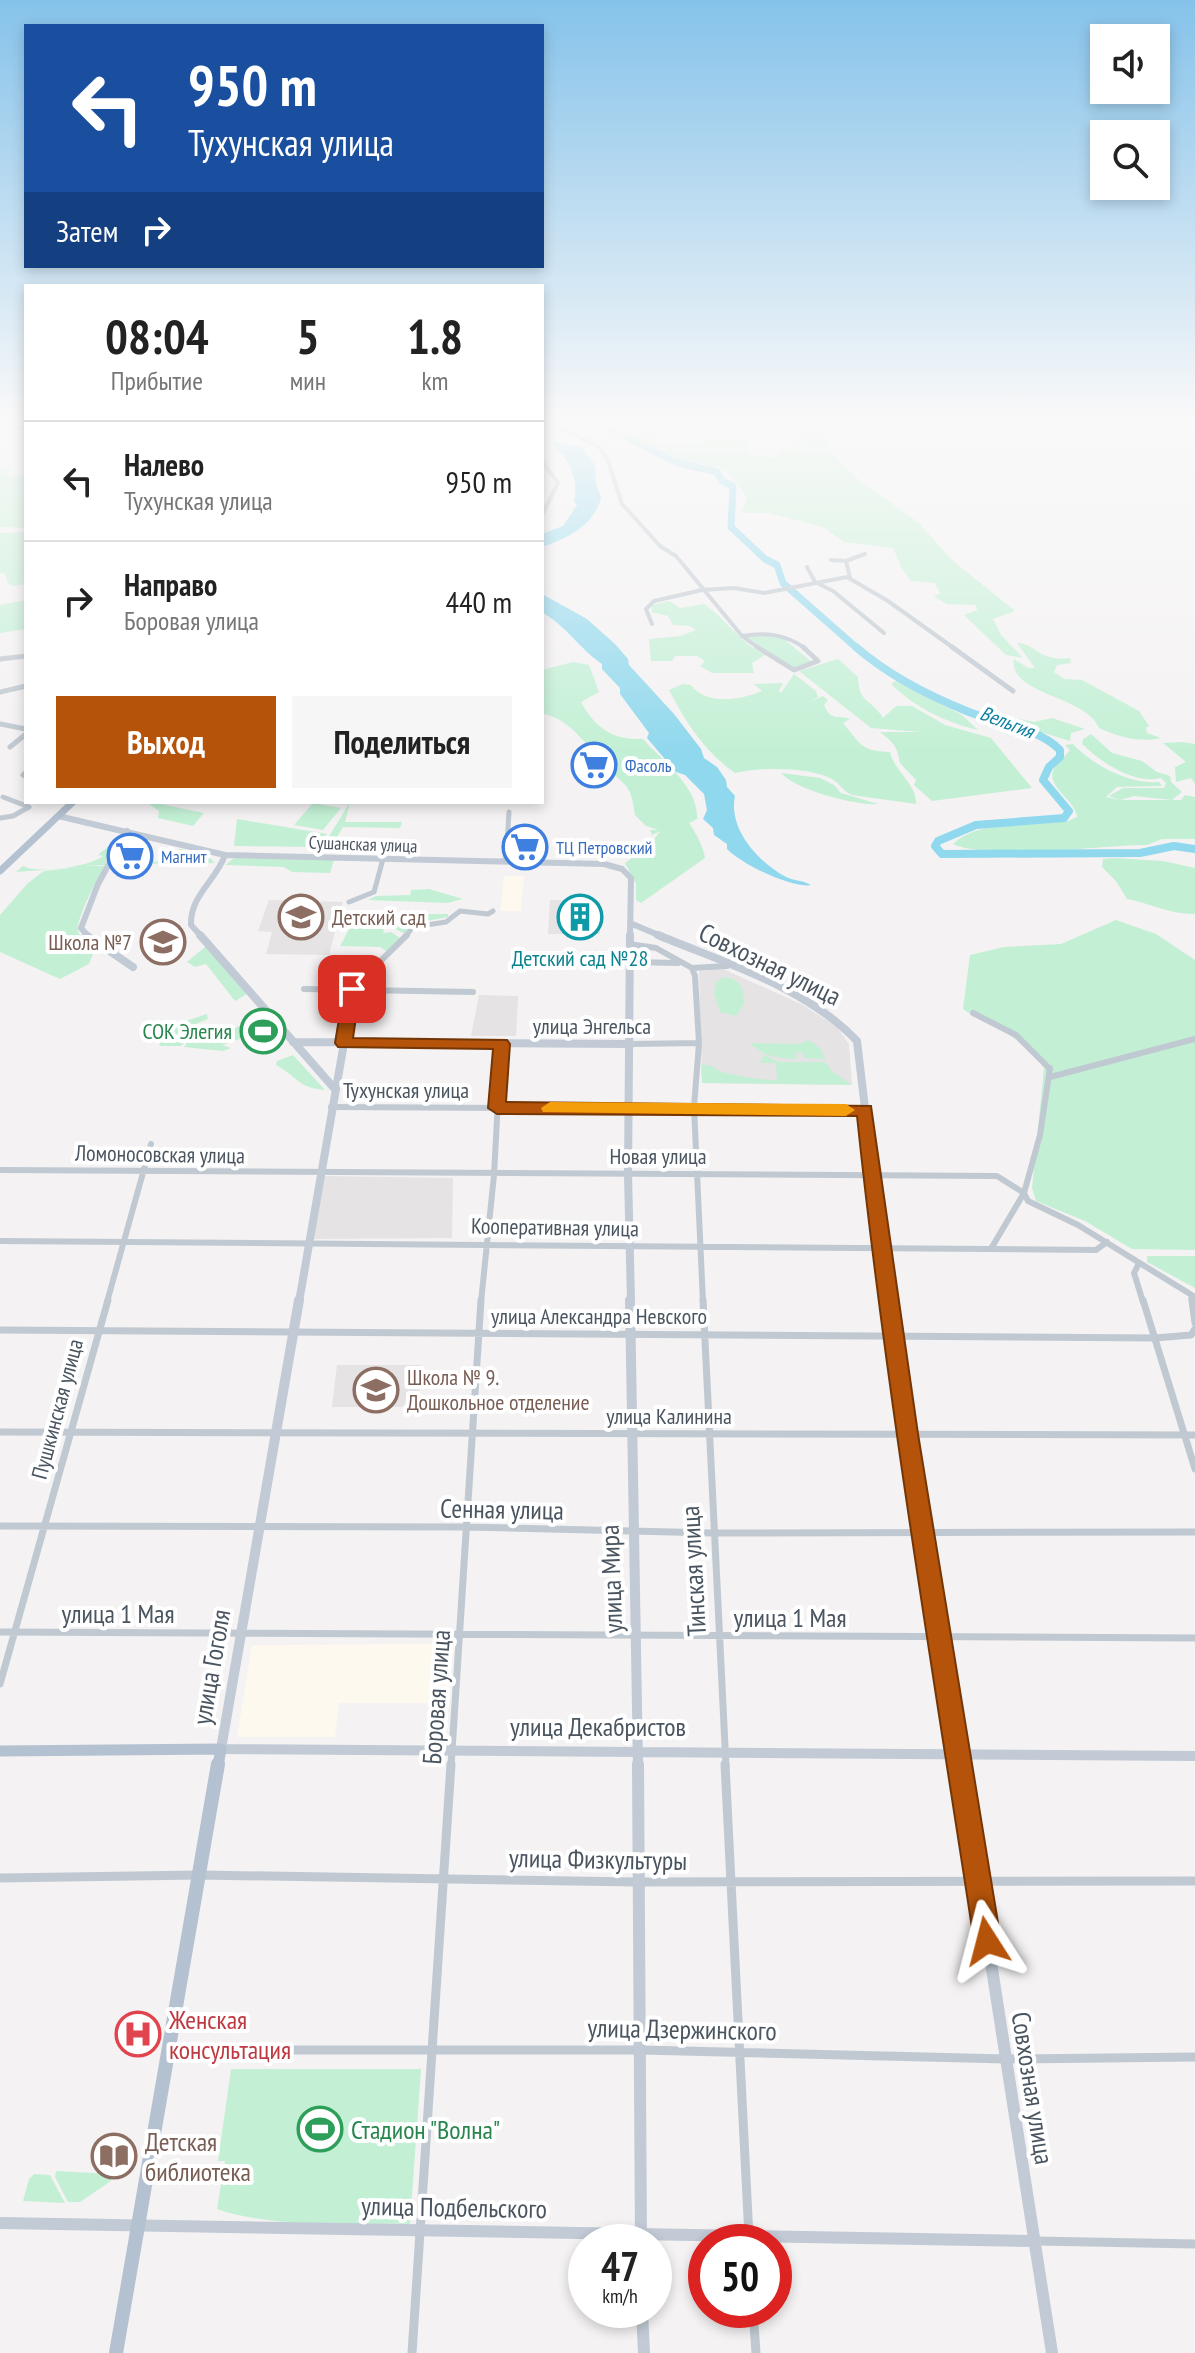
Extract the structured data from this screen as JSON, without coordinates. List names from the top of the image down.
{
  "streets": {
    "main road": [
      "Сушанская улица",
      "Совхозная улица",
      "улица Энгельса",
      "улица Мира",
      "улица Гоголя",
      "улица Декабристов",
      "улица Подбельского"
    ],
    "street": [
      "Тухунская улица",
      "Ломоносовская улица",
      "Новая улица",
      "Кооперативная улица",
      "улица Александра Невского",
      "Пушкинская улица",
      "улица Калинина",
      "Сенная улица",
      "Тинская улица",
      "улица 1 Мая",
      "Боровая улица",
      "улица Физкультуры",
      "улица Дзержинского"
    ]
  },
  "crossings": [
    ["Сушанская улица", "Совхозная улица"],
    ["Сушанская улица", "улица Мира"],
    ["Совхозная улица", "Тухунская улица"],
    ["Совхозная улица", "Новая улица"],
    ["Совхозная улица", "Кооперативная улица"],
    ["Совхозная улица", "улица Александра Невского"],
    ["Совхозная улица", "улица Калинина"],
    ["Совхозная улица", "Сенная улица"],
    ["Совхозная улица", "Тинская улица"],
    ["Совхозная улица", "улица Мира"],
    ["Совхозная улица", "улица 1 Мая"],
    ["Совхозная улица", "улица Декабристов"],
    ["Совхозная улица", "улица Физкультуры"],
    ["Совхозная улица", "улица Дзержинского"],
    ["Совхозная улица", "улица Подбельского"],
    ["улица Энгельса", "Тинская улица"],
    ["улица Энгельса", "улица Мира"],
    ["улица Энгельса", "улица Гоголя"],
    ["улица Энгельса", "Боровая улица"],
    ["Тухунская улица", "Тинская улица"],
    ["Тухунская улица", "улица Мира"],
    ["Тухунская улица", "улица Гоголя"],
    ["Тухунская улица", "Боровая улица"],
    ["Ломоносовская улица", "Новая улица"],
    ["Ломоносовская улица", "Пушкинская улица"],
    ["Ломоносовская улица", "улица Гоголя"],
    ["Новая улица", "Тинская улица"],
    ["Новая улица", "улица Мира"],
    ["Новая улица", "улица Гоголя"],
    ["Новая улица", "Боровая улица"],
    ["Кооперативная улица", "Пушкинская улица"],
    ["Кооперативная улица", "Тинская улица"],
    ["Кооперативная улица", "улица Мира"],
    ["Кооперативная улица", "улица Гоголя"],
    ["Кооперативная улица", "Боровая улица"],
    ["улица Александра Невского", "Пушкинская улица"],
    ["улица Александра Невского", "Тинская улица"],
    ["улица Александра Невского", "улица Мира"],
    ["улица Александра Невского", "улица Гоголя"],
    ["улица Александра Невского", "Боровая улица"],
    ["Пушкинская улица", "улица Калинина"],
    ["Пушкинская улица", "Сенная улица"],
    ["Пушкинская улица", "улица 1 Мая"],
    ["улица Калинина", "Тинская улица"],
    ["улица Калинина", "улица Мира"],
    ["улица Калинина", "улица Гоголя"],
    ["улица Калинина", "Боровая улица"],
    ["Сенная улица", "Тинская улица"],
    ["Сенная улица", "улица Мира"],
    ["Сенная улица", "улица Гоголя"],
    ["Сенная улица", "Боровая улица"],
    ["Тинская улица", "улица 1 Мая"],
    ["Тинская улица", "улица Декабристов"],
    ["Тинская улица", "улица Физкультуры"],
    ["Тинская улица", "улица Дзержинского"],
    ["улица Мира", "улица 1 Мая"],
    ["улица Мира", "улица Декабристов"],
    ["улица Мира", "улица Физкультуры"],
    ["улица Мира", "улица Дзержинского"],
    ["улица 1 Мая", "улица Гоголя"],
    ["улица 1 Мая", "Боровая улица"],
    ["улица Гоголя", "улица Декабристов"],
    ["улица Гоголя", "улица Физкультуры"],
    ["улица Гоголя", "улица Дзержинского"],
    ["улица Гоголя", "улица Подбельского"],
    ["Боровая улица", "улица Декабристов"],
    ["Боровая улица", "улица Физкультуры"],
    ["Боровая улица", "улица Дзержинского"],
    ["Боровая улица", "улица Подбельского"]
  ],
  "water": ["Вельгия"],
  "places": {
    "supermarket": ["Фасоль", "ТЦ Петровский", "Магнит"],
    "school or university": ["Детский сад", "Школа №7", "Школа № 9. Дошкольное отделение"],
    "building": ["Детский сад №28"],
    "sports": ["СОК Элегия", "Стадион \"Волна\""],
    "hospital": ["Женская консультация"],
    "library": ["Детская библиотека"]
  },
  "page": {
    "turn": ["950 m", "Тухунская улица"],
    "then": "Затем",
    "eta": [
      "08:04",
      "Прибытие",
      "5",
      "мин",
      "1.8",
      "km"
    ],
    "list": [
      {
        "name": "Налево",
        "note": "Тухунская улица",
        "value": "950 m"
      },
      {
        "name": "Направо",
        "note": "Боровая улица",
        "value": "440 m"
      }
    ],
    "buttons": ["Выход", "Поделиться"],
    "speed": "47 km/h",
    "limit": "50"
  }
}
